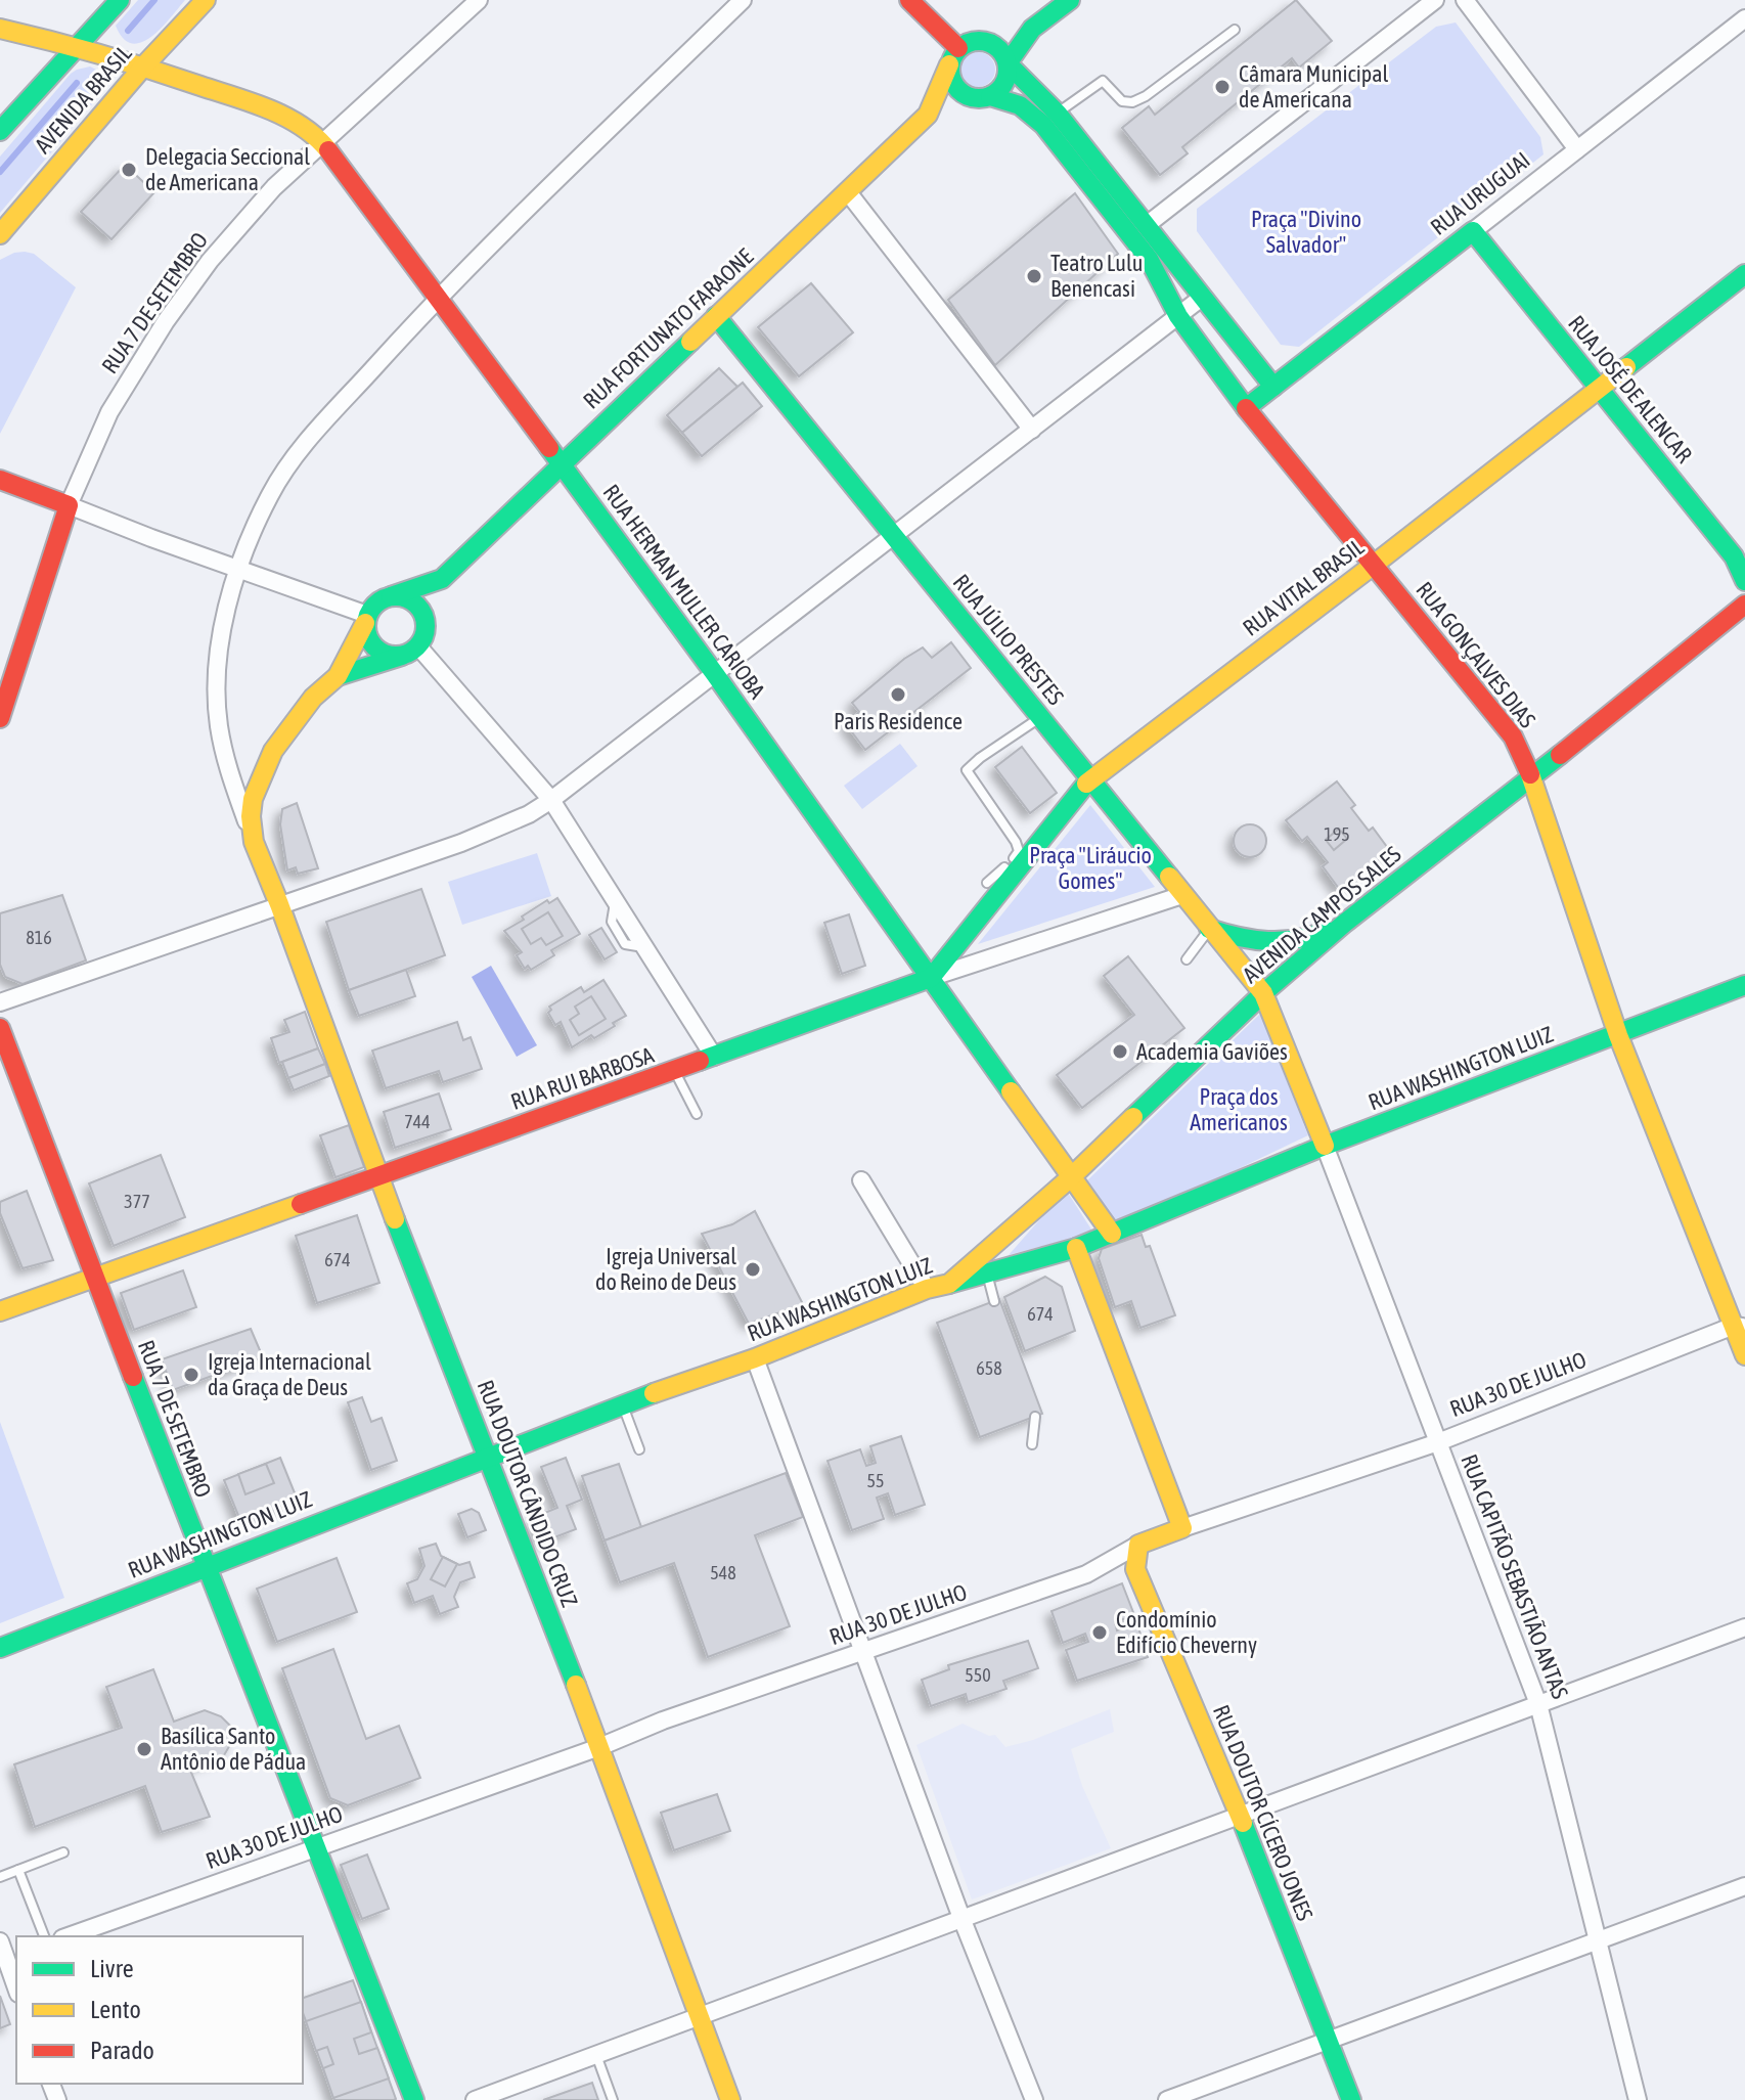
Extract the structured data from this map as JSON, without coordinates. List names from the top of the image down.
{
  "streets": {
    "main road": [
      "AVENIDA BRASIL",
      "RUA URUGUAI",
      "RUA 7 DE SETEMBRO",
      "RUA FORTUNATO FARAONE",
      "RUA JOSÉ DE ALENCAR",
      "RUA VITAL BRASIL",
      "RUA HERMAN MULLER CARIOBA",
      "RUA JÚLIO PRESTES",
      "RUA GONÇALVES DIAS",
      "AVENIDA CAMPOS SALES",
      "RUA WASHINGTON LUIZ",
      "RUA RUI BARBOSA",
      "RUA 30 DE JULHO",
      "RUA DOUTOR CÂNDIDO CRUZ",
      "RUA CAPITÃO SEBASTIÃO ANTAS",
      "RUA DOUTOR CÍCERO JONES"
    ]
  },
  "crossings": [
    ["AVENIDA BRASIL", "RUA HERMAN MULLER CARIOBA"],
    ["RUA URUGUAI", "RUA JOSÉ DE ALENCAR"],
    ["RUA URUGUAI", "RUA GONÇALVES DIAS"],
    ["RUA 7 DE SETEMBRO", "RUA HERMAN MULLER CARIOBA"],
    ["RUA 7 DE SETEMBRO", "RUA WASHINGTON LUIZ"],
    ["RUA 7 DE SETEMBRO", "RUA RUI BARBOSA"],
    ["RUA 7 DE SETEMBRO", "RUA 30 DE JULHO"],
    ["RUA FORTUNATO FARAONE", "RUA HERMAN MULLER CARIOBA"],
    ["RUA FORTUNATO FARAONE", "RUA JÚLIO PRESTES"],
    ["RUA FORTUNATO FARAONE", "RUA GONÇALVES DIAS"],
    ["RUA JOSÉ DE ALENCAR", "RUA VITAL BRASIL"],
    ["RUA VITAL BRASIL", "RUA HERMAN MULLER CARIOBA"],
    ["RUA VITAL BRASIL", "RUA JÚLIO PRESTES"],
    ["RUA VITAL BRASIL", "RUA GONÇALVES DIAS"],
    ["RUA VITAL BRASIL", "RUA RUI BARBOSA"],
    ["RUA HERMAN MULLER CARIOBA", "AVENIDA CAMPOS SALES"],
    ["RUA HERMAN MULLER CARIOBA", "RUA WASHINGTON LUIZ"],
    ["RUA HERMAN MULLER CARIOBA", "RUA RUI BARBOSA"],
    ["RUA JÚLIO PRESTES", "AVENIDA CAMPOS SALES"],
    ["RUA JÚLIO PRESTES", "RUA RUI BARBOSA"],
    ["RUA JÚLIO PRESTES", "RUA CAPITÃO SEBASTIÃO ANTAS"],
    ["RUA GONÇALVES DIAS", "AVENIDA CAMPOS SALES"],
    ["RUA GONÇALVES DIAS", "RUA WASHINGTON LUIZ"],
    ["RUA GONÇALVES DIAS", "RUA 30 DE JULHO"],
    ["AVENIDA CAMPOS SALES", "RUA WASHINGTON LUIZ"],
    ["AVENIDA CAMPOS SALES", "RUA CAPITÃO SEBASTIÃO ANTAS"],
    ["RUA WASHINGTON LUIZ", "RUA DOUTOR CÂNDIDO CRUZ"],
    ["RUA WASHINGTON LUIZ", "RUA CAPITÃO SEBASTIÃO ANTAS"],
    ["RUA RUI BARBOSA", "RUA DOUTOR CÂNDIDO CRUZ"],
    ["RUA 30 DE JULHO", "RUA DOUTOR CÂNDIDO CRUZ"],
    ["RUA 30 DE JULHO", "RUA CAPITÃO SEBASTIÃO ANTAS"],
    ["RUA 30 DE JULHO", "RUA DOUTOR CÍCERO JONES"]
  ],
  "parks": ["Praça \"Divino Salvador\"", "Praça \"Liráucio Gomes\"", "Praça dos Americanos"],
  "places": [
    "Câmara Municipal de Americana",
    "Delegacia Seccional de Americana",
    "Teatro Lulu Benencasi",
    "Paris Residence",
    "Academia Gaviões",
    "Igreja Universal do Reino de Deus",
    "Igreja Internacional da Graça de Deus",
    "Condomínio Edifício Cheverny",
    "Basílica Santo Antônio de Pádua"
  ],
  "house_numbers": [
    "195",
    "816",
    "744",
    "377",
    "674",
    "674",
    "658",
    "55",
    "548",
    "550"
  ],
  "legend": ["Livre", "Lento", "Parado"]
}
